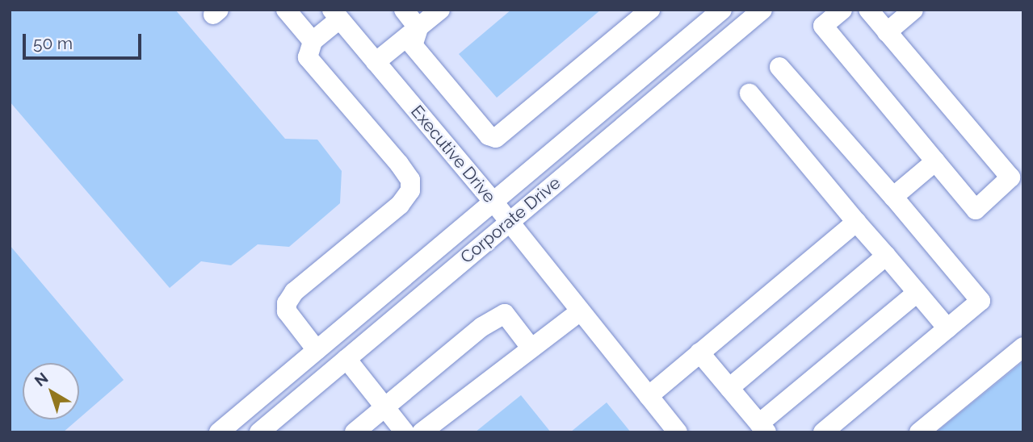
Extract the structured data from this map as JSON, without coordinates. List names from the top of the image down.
{
  "streets": {
    "street": ["Executive Drive", "Corporate Drive"]
  },
  "crossings": [
    ["Executive Drive", "Corporate Drive"]
  ],
  "scale_bar": "50 m",
  "north": "top left"
}
